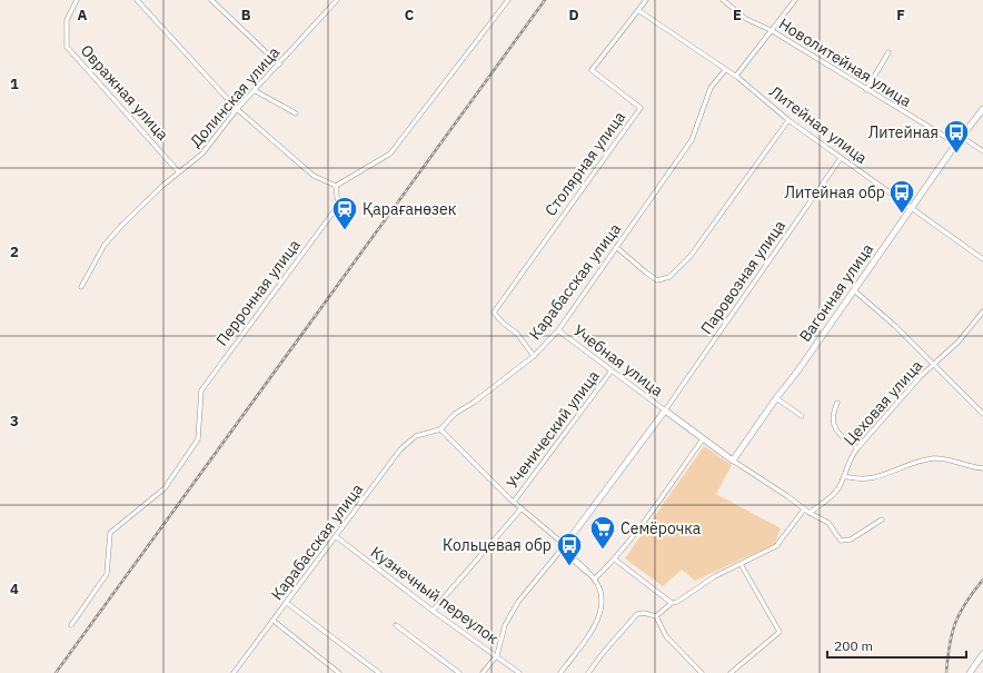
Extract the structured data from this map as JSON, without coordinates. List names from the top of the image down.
{
  "streets": {
    "street": [
      "Новолитейная улица",
      "Овражная улица",
      "Долинская улица",
      "Литейная улица",
      "Столярная улица",
      "Паровозная улица",
      "Карабасская улица",
      "Перронная улица",
      "Вагонная улица",
      "Учебная улица",
      "Цеховая улица",
      "Ученический улица",
      "Кузнечный переулок"
    ]
  },
  "crossings": [
    ["Новолитейная улица", "Вагонная улица"],
    ["Овражная улица", "Долинская улица"],
    ["Литейная улица", "Столярная улица"],
    ["Литейная улица", "Паровозная улица"],
    ["Литейная улица", "Карабасская улица"],
    ["Литейная улица", "Вагонная улица"],
    ["Столярная улица", "Карабасская улица"],
    ["Паровозная улица", "Учебная улица"],
    ["Карабасская улица", "Учебная улица"],
    ["Карабасская улица", "Кузнечный переулок"],
    ["Учебная улица", "Ученический улица"],
    ["Ученический улица", "Кузнечный переулок"]
  ],
  "places": {
    "bus stop": ["Литейная", "Литейная обр", "Кольцевая обр"],
    "station": ["Қарағанөзек"],
    "supermarket": ["Семёрочка"]
  },
  "scale_bar": "200 m",
  "grid": {
    "columns": [
      "A",
      "B",
      "C",
      "D",
      "E",
      "F"
    ],
    "rows": [
      "1",
      "2",
      "3",
      "4"
    ]
  }
}
